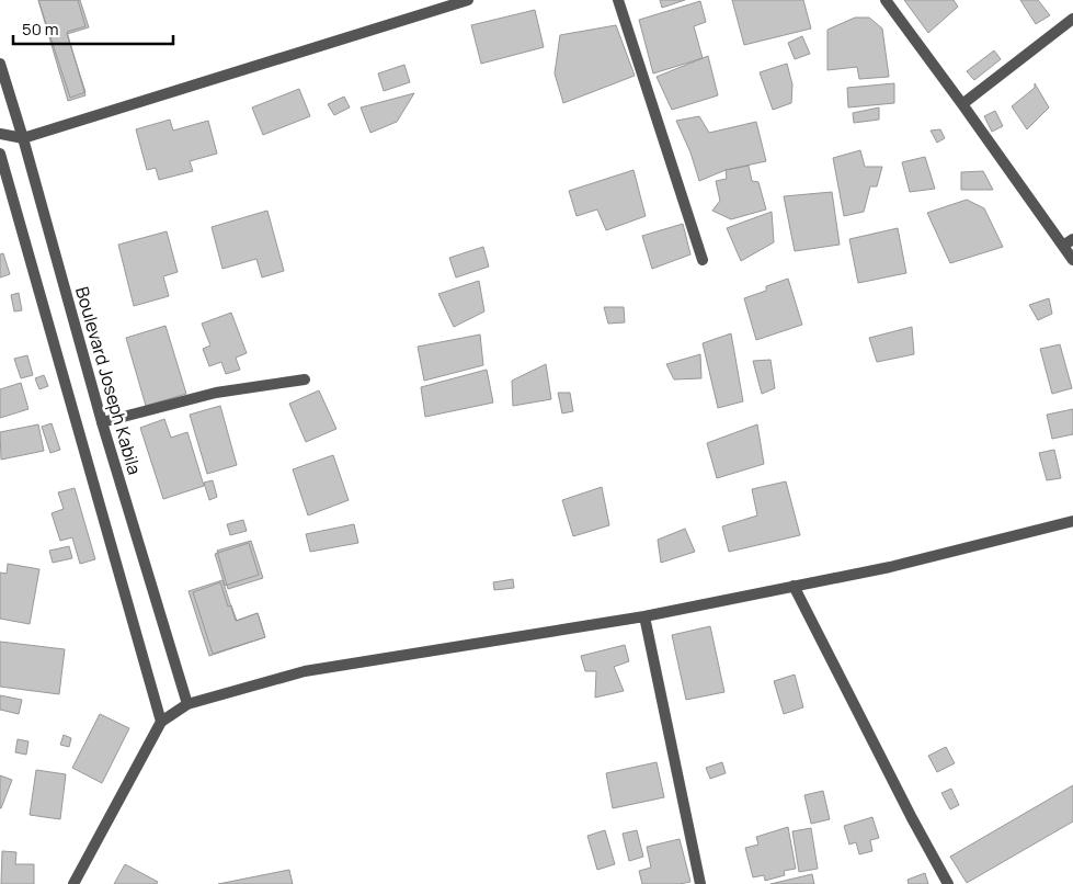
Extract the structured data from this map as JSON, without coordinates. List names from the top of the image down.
{
  "streets": {
    "street": ["Boulevard Joseph Kabila"]
  },
  "scale_bar": "50 m"
}
